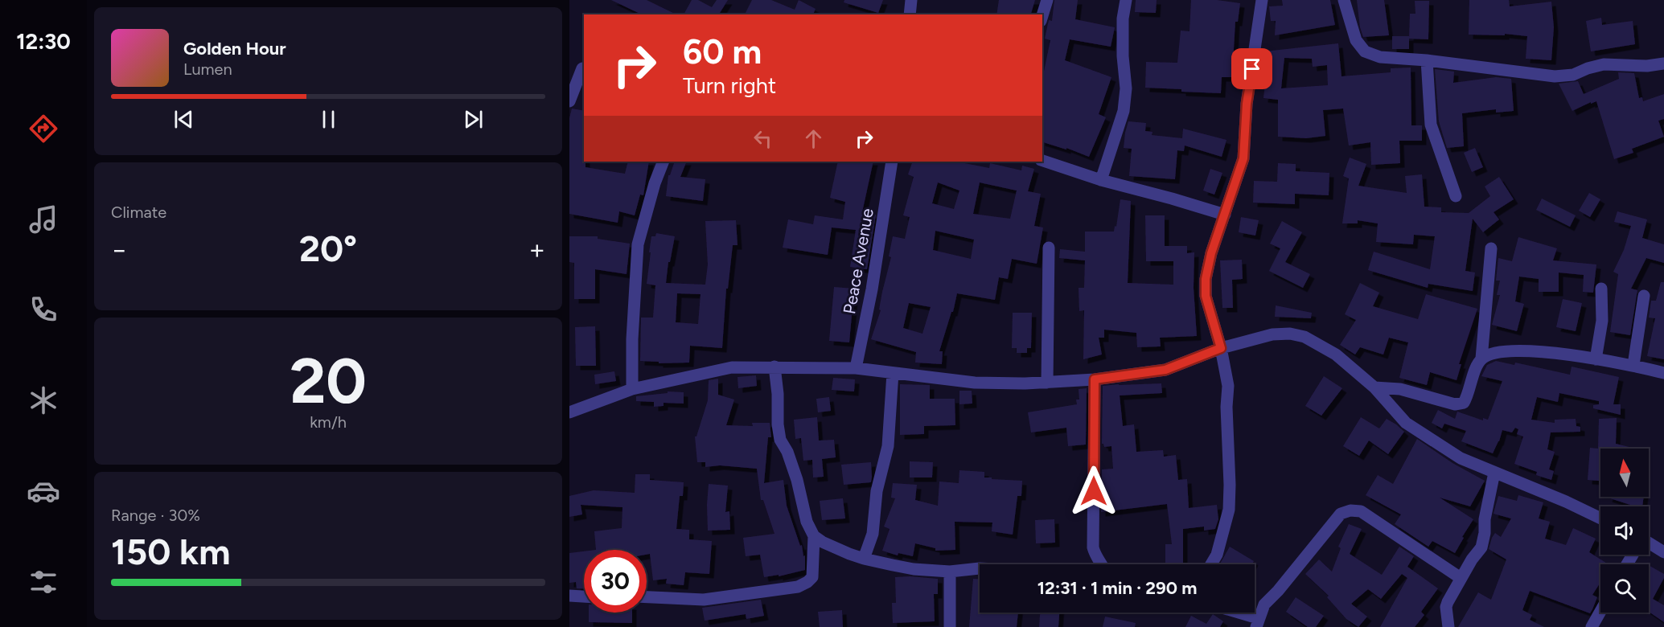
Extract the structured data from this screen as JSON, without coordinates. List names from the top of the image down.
{
  "streets": {
    "street": ["Peace Avenue"]
  },
  "north": "top",
  "page": {
    "tabs": "12:30",
    "turn": ["60 m", "Turn right"],
    "song": ["Golden Hour", "Lumen"],
    "tile": [
      "Climate",
      ["20", "km/h"],
      ["Range · 30%", "150 km"]
    ],
    "heat": ["−", "20°", "+"],
    "limit": "30",
    "trip": "12:31 · 1 min · 290 m"
  }
}
